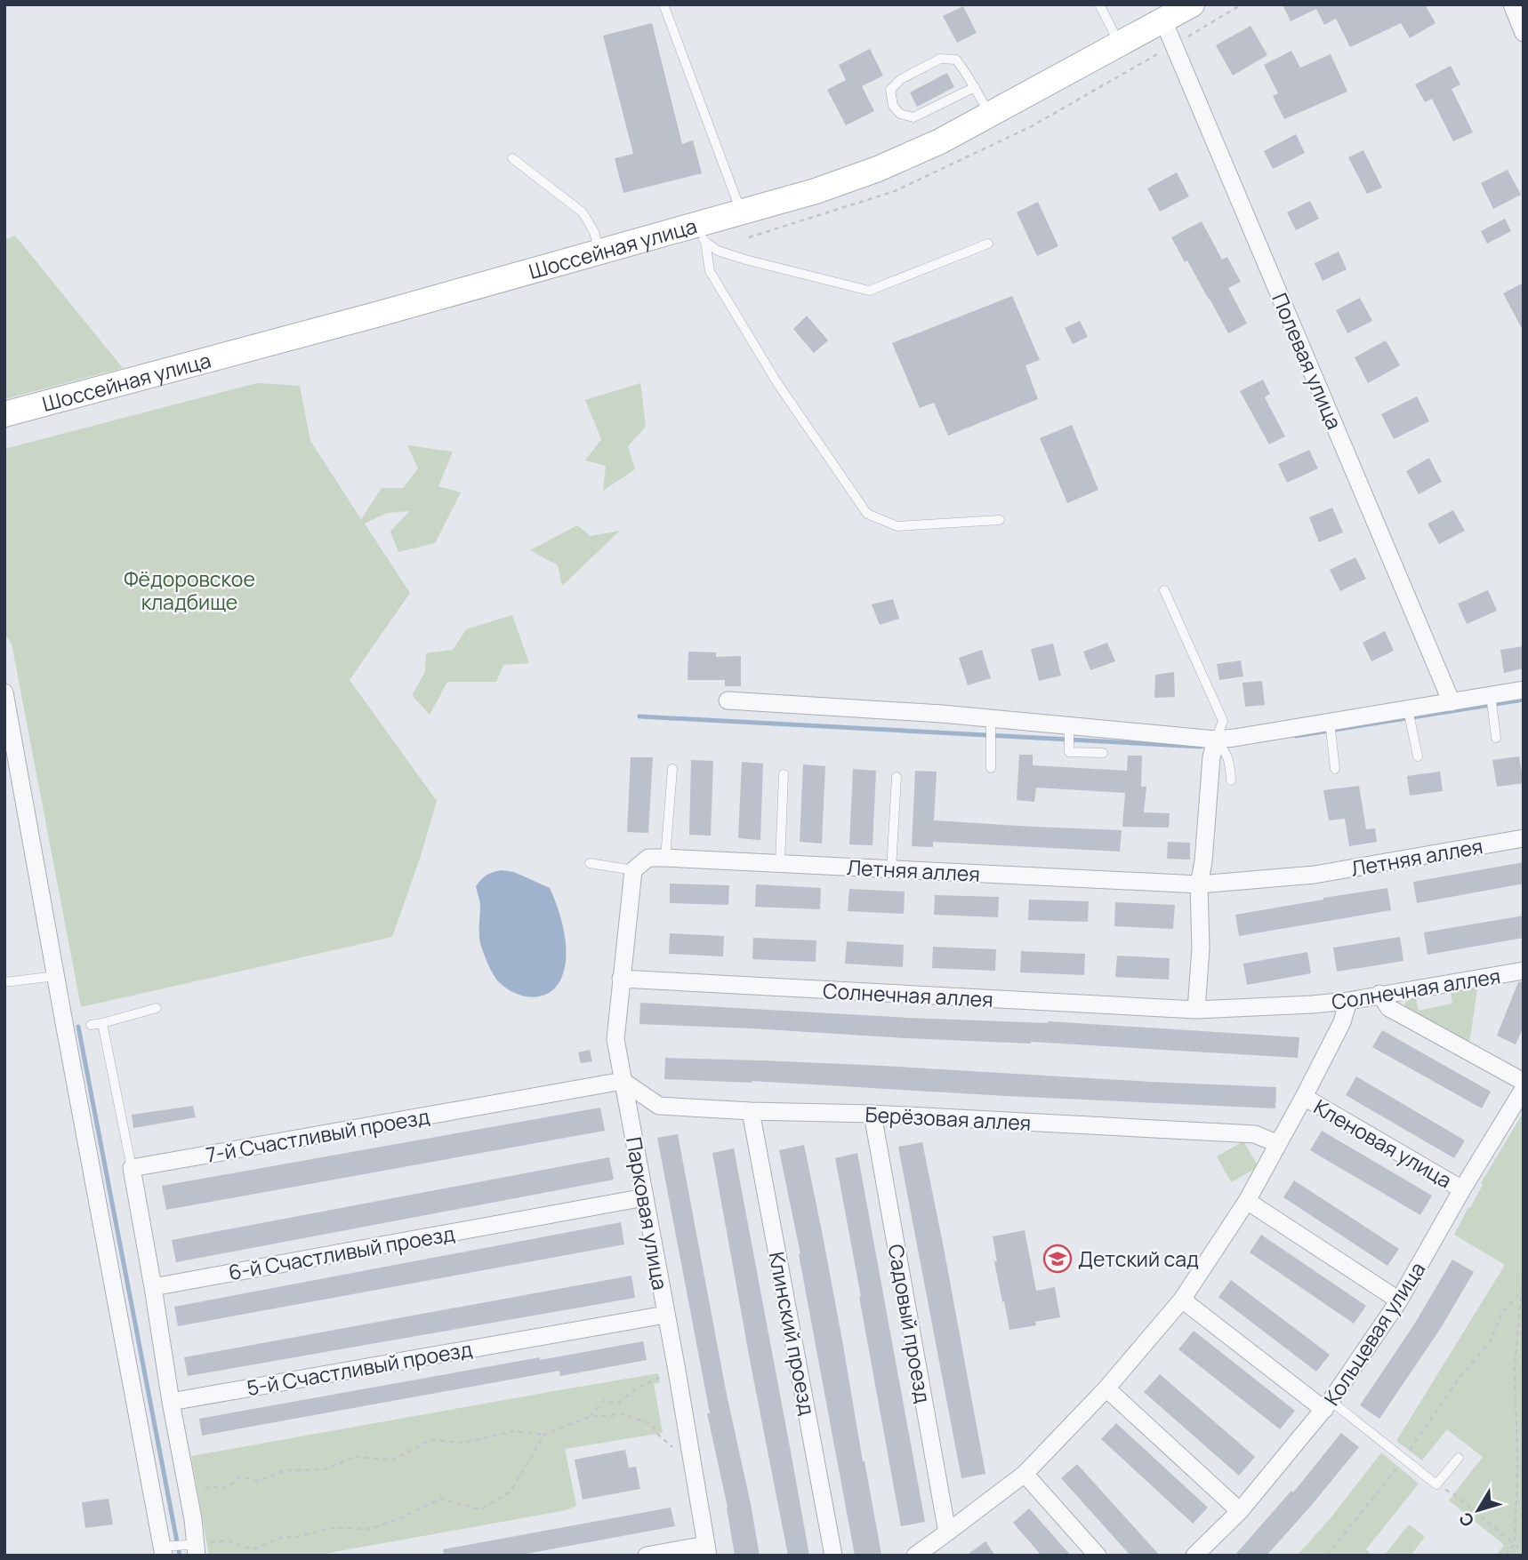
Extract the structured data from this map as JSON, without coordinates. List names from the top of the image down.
{
  "streets": {
    "main road": ["Шоссейная улица"],
    "street": [
      "Полевая улица",
      "Летняя аллея",
      "Солнечная аллея",
      "Берёзовая аллея",
      "7-й Счастливый проезд",
      "Кленовая улица",
      "Парковая улица",
      "6-й Счастливый проезд",
      "Садовый проезд",
      "Клинский проезд",
      "Кольцевая улица",
      "5-й Счастливый проезд"
    ]
  },
  "crossings": [
    ["Шоссейная улица", "Полевая улица"],
    ["Летняя аллея", "Парковая улица"],
    ["Солнечная аллея", "Кленовая улица"],
    ["Солнечная аллея", "Парковая улица"],
    ["Берёзовая аллея", "7-й Счастливый проезд"],
    ["Берёзовая аллея", "Кленовая улица"],
    ["Берёзовая аллея", "Парковая улица"],
    ["Берёзовая аллея", "Садовый проезд"],
    ["Берёзовая аллея", "Клинский проезд"],
    ["7-й Счастливый проезд", "Парковая улица"],
    ["Кленовая улица", "Садовый проезд"],
    ["Кленовая улица", "Кольцевая улица"],
    ["Парковая улица", "6-й Счастливый проезд"],
    ["Парковая улица", "5-й Счастливый проезд"]
  ],
  "parks": ["Фёдоровское кладбище"],
  "places": {
    "school or university": ["Детский сад"]
  },
  "north": "bottom left"
}
